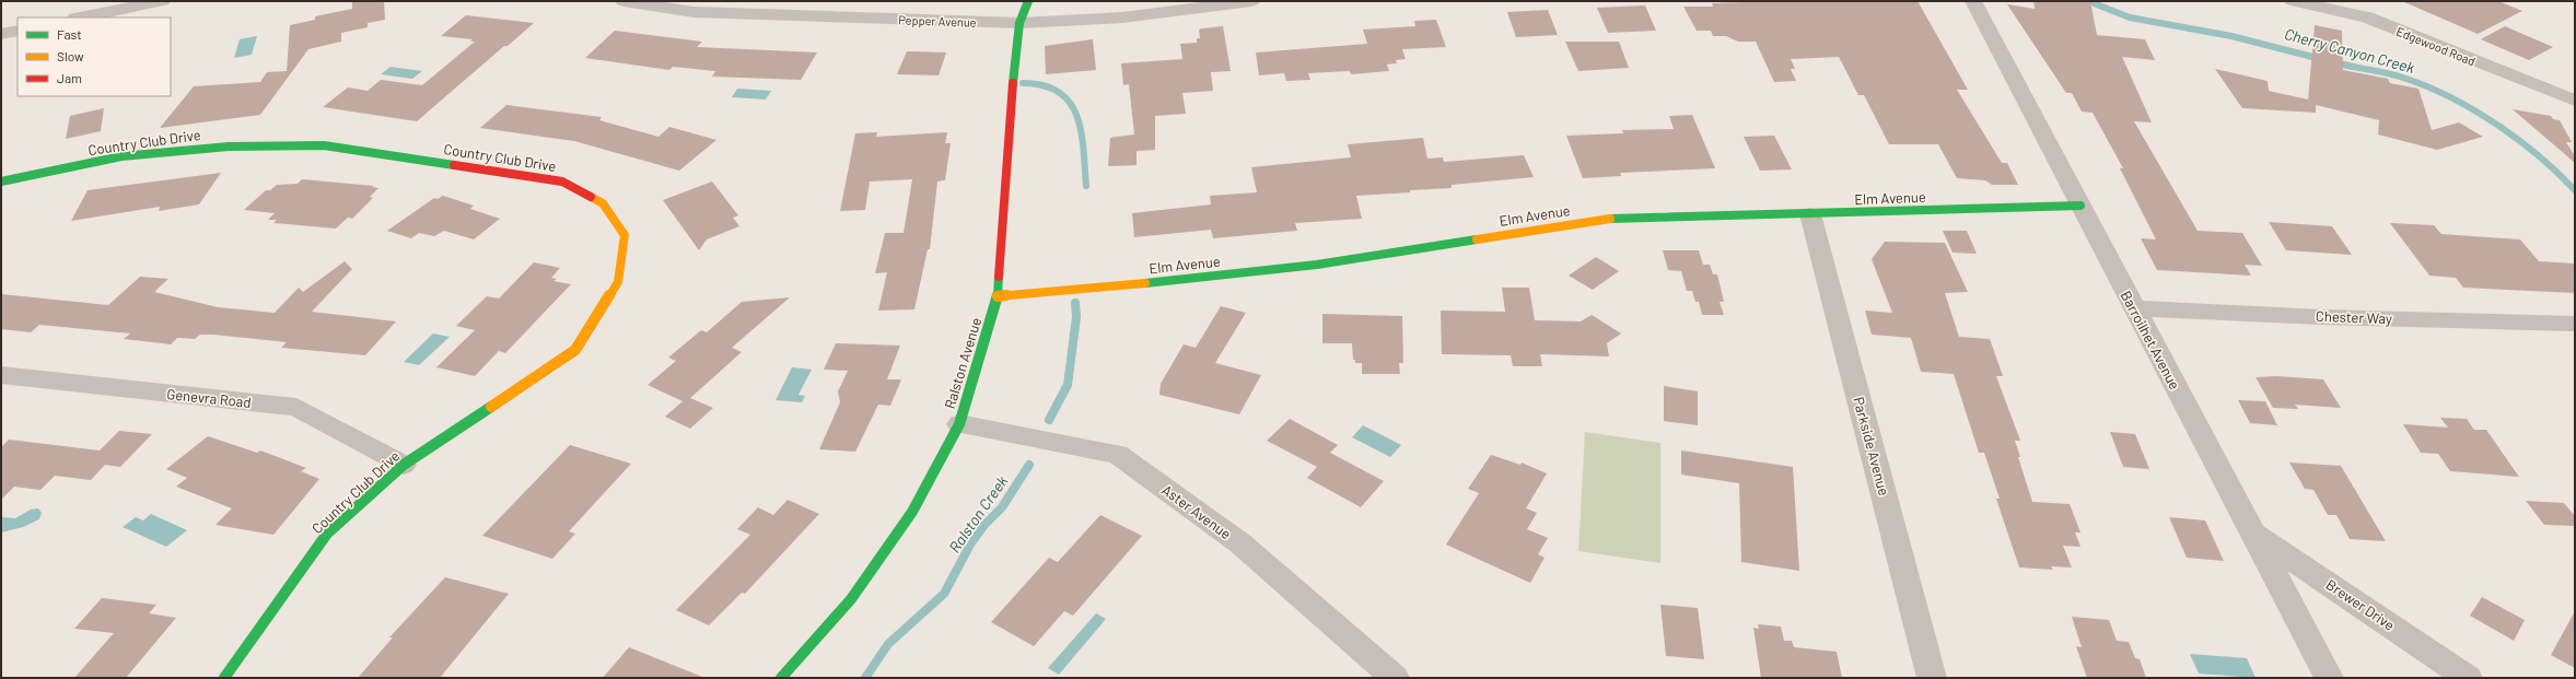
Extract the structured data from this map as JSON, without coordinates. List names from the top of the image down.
{
  "streets": {
    "street": [
      "Pepper Avenue",
      "Edgewood Road",
      "Country Club Drive",
      "Elm Avenue",
      "Chester Way",
      "Barroilhet Avenue",
      "Ralston Avenue",
      "Genevra Road",
      "Parkside Avenue",
      "Aster Avenue",
      "Brewer Drive"
    ]
  },
  "crossings": [
    ["Pepper Avenue", "Ralston Avenue"],
    ["Country Club Drive", "Genevra Road"],
    ["Elm Avenue", "Barroilhet Avenue"],
    ["Elm Avenue", "Ralston Avenue"],
    ["Elm Avenue", "Parkside Avenue"],
    ["Chester Way", "Barroilhet Avenue"],
    ["Barroilhet Avenue", "Brewer Drive"],
    ["Ralston Avenue", "Aster Avenue"]
  ],
  "water": ["Cherry Canyon Creek", "Ralston Creek"],
  "legend": ["Fast", "Slow", "Jam"]
}
